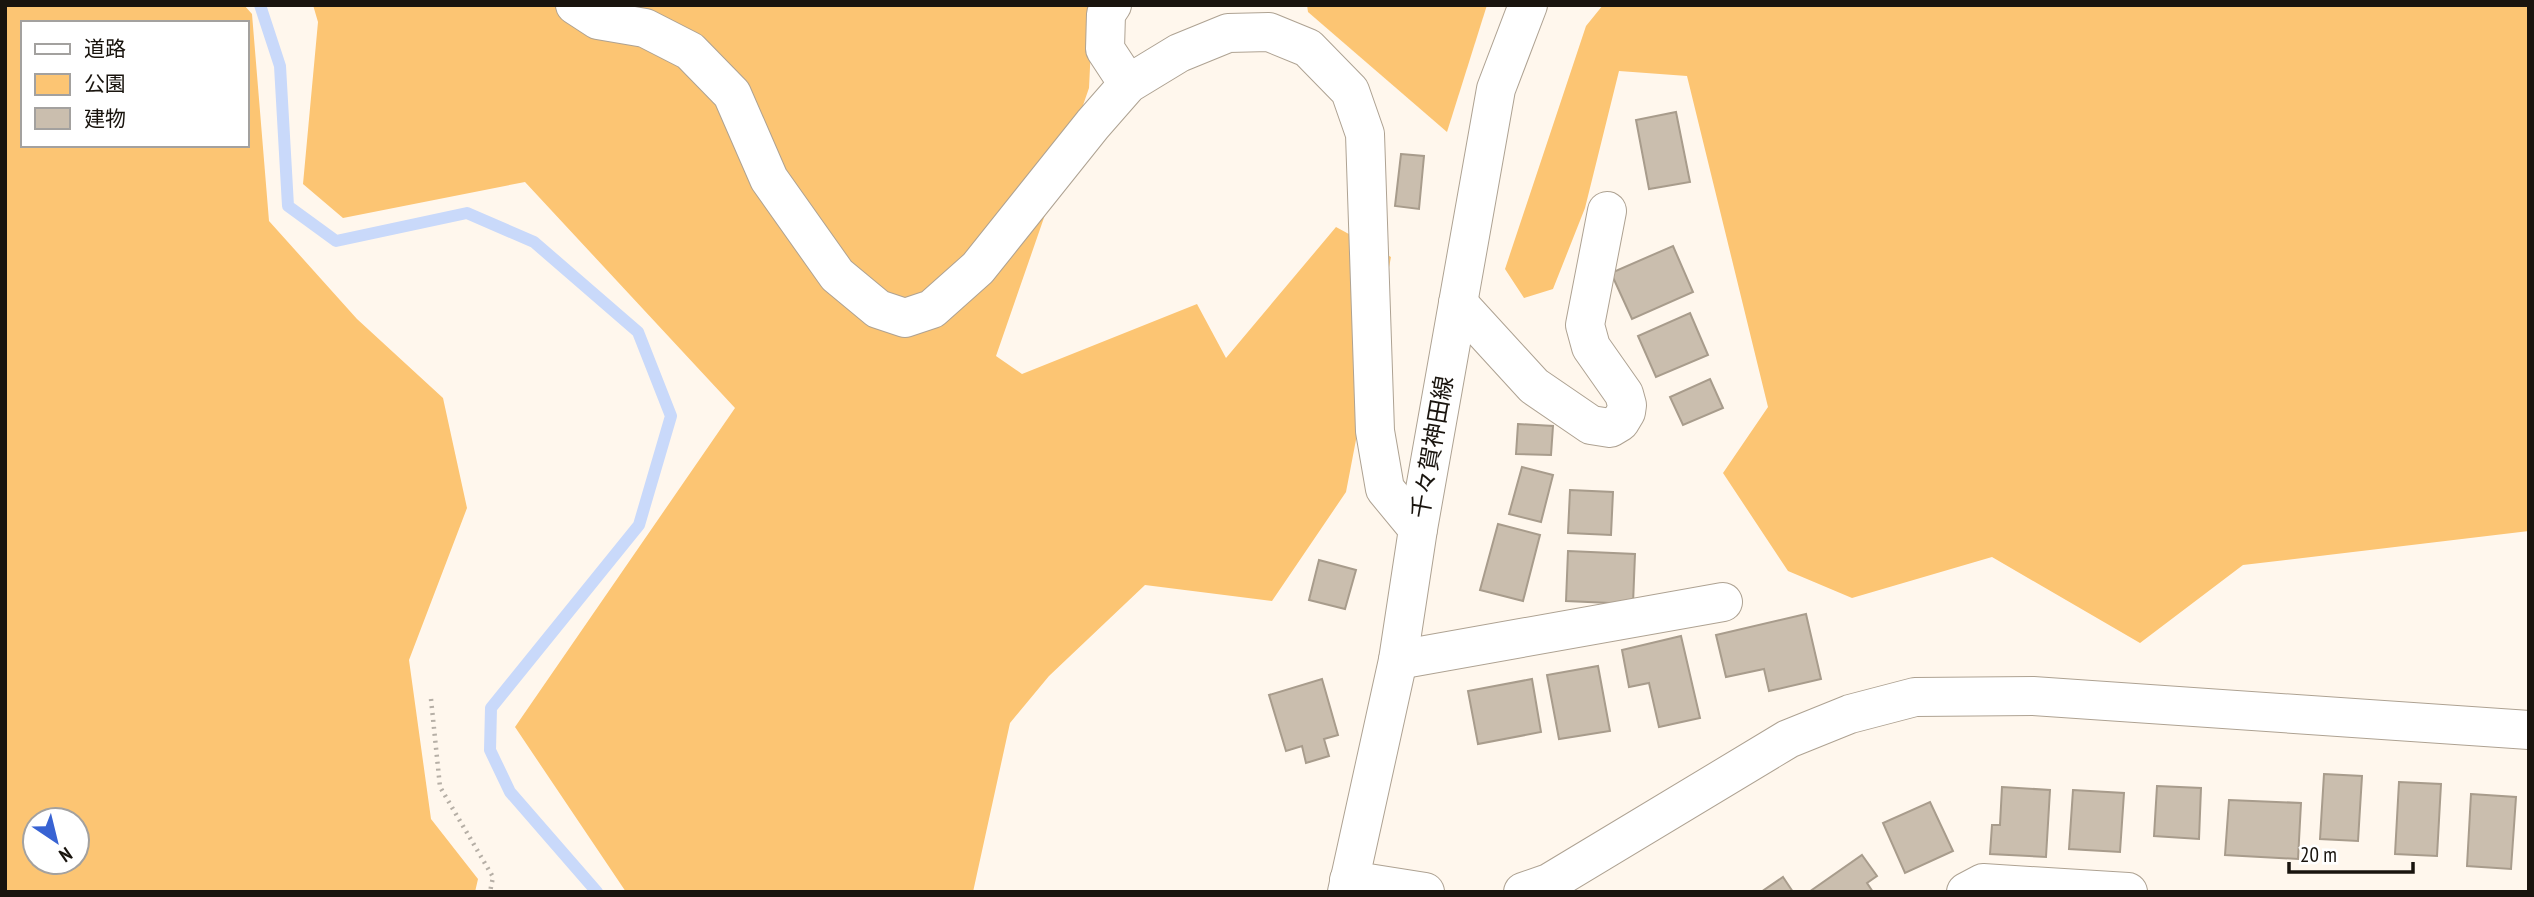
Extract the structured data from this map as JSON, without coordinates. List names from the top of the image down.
{
  "streets": {
    "street": ["千々賀神田線"]
  },
  "legend": ["道路", "公園", "建物"],
  "scale_bar": "20 m",
  "north": "bottom right"
}
